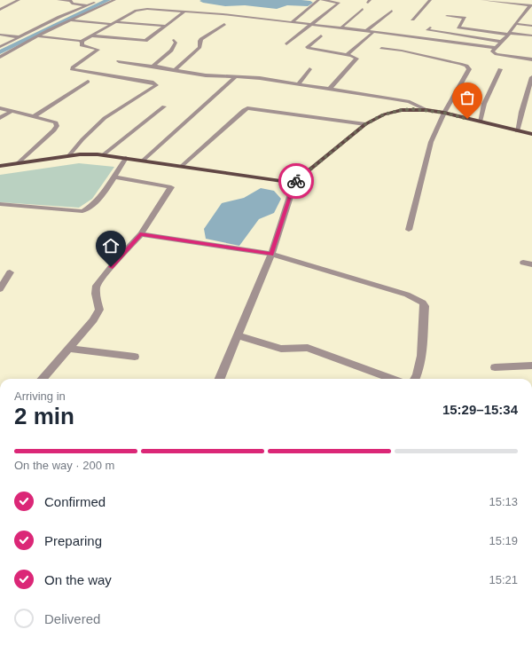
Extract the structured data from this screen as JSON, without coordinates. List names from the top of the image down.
{
  "page": {
    "heading": ["2 min", "Arriving in", "15:29–15:34"],
    "bar": "On the way · 200 m",
    "list": [
      ["Confirmed", "15:13"],
      ["Preparing", "15:19"],
      ["On the way", "15:21"],
      "Delivered"
    ]
  }
}
